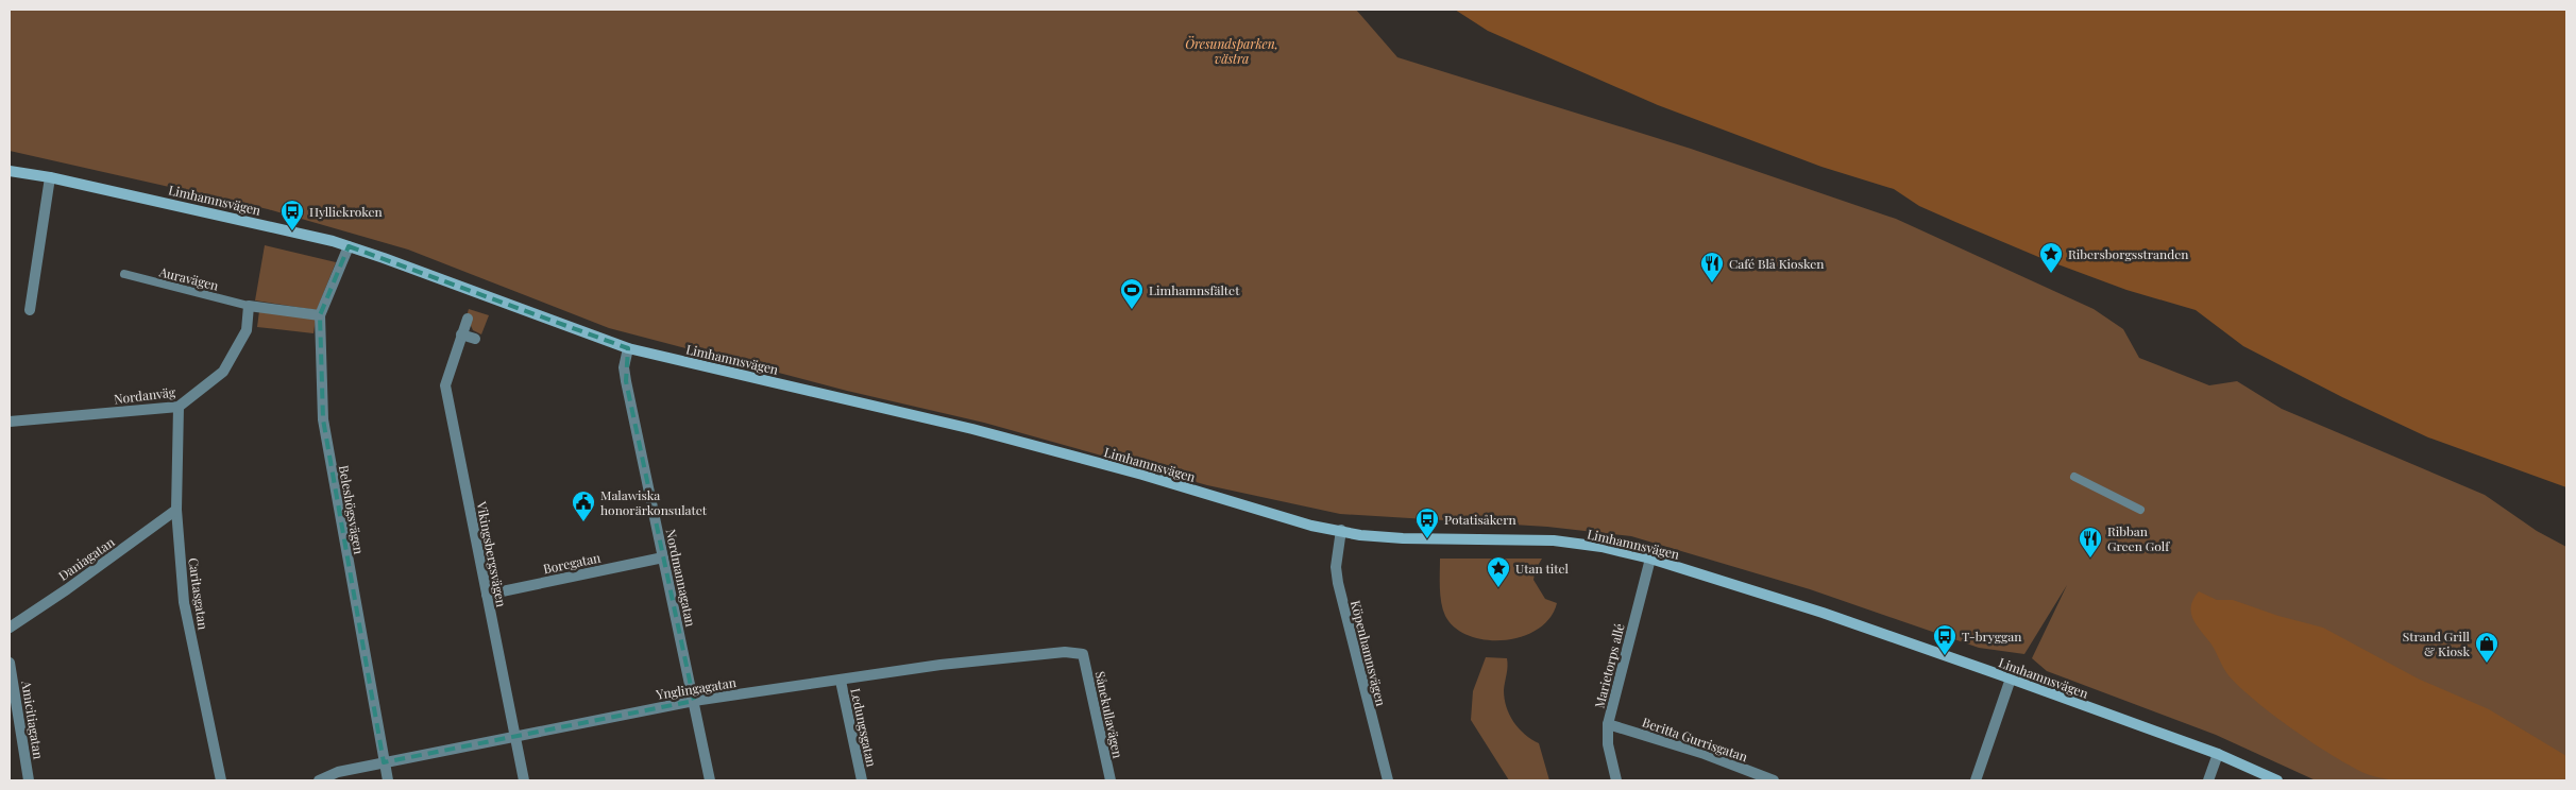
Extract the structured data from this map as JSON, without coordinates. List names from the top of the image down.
{
  "streets": {
    "main road": ["Limhamnsvägen"],
    "street": [
      "Auravägen",
      "Nordanväg",
      "Beleshögsvägen",
      "Vikingsbergsvägen",
      "Daniagatan",
      "Boregatan",
      "Nordmannagatan",
      "Caritasgatan",
      "Köpenhamnsvägen",
      "Marietorps allé",
      "Ynglingagatan",
      "Sånekullavägen",
      "Amicitiagatan",
      "Ledungsgatan",
      "Beritta Gurrisgatan"
    ]
  },
  "crossings": [
    ["Limhamnsvägen", "Beleshögsvägen"],
    ["Limhamnsvägen", "Nordmannagatan"],
    ["Limhamnsvägen", "Köpenhamnsvägen"],
    ["Limhamnsvägen", "Marietorps allé"],
    ["Auravägen", "Nordanväg"],
    ["Nordanväg", "Caritasgatan"],
    ["Beleshögsvägen", "Ynglingagatan"],
    ["Vikingsbergsvägen", "Boregatan"],
    ["Vikingsbergsvägen", "Ynglingagatan"],
    ["Daniagatan", "Caritasgatan"],
    ["Boregatan", "Nordmannagatan"],
    ["Nordmannagatan", "Ynglingagatan"],
    ["Marietorps allé", "Beritta Gurrisgatan"],
    ["Ynglingagatan", "Sånekullavägen"],
    ["Ynglingagatan", "Ledungsgatan"]
  ],
  "parks": ["Öresundsparken, västra"],
  "places": {
    "bus stop": ["Hylliekroken", "Potatisåkern", "T-bryggan"],
    "place": ["Ribersborgsstranden", "Utan titel"],
    "restaurant": ["Café Blå Kiosken", "Ribban Green Golf"],
    "sports": ["Limhamnsfältet"],
    "public building": ["Malawiska honorärkonsulatet"],
    "shop": ["Strand Grill & Kiosk"]
  }
}
